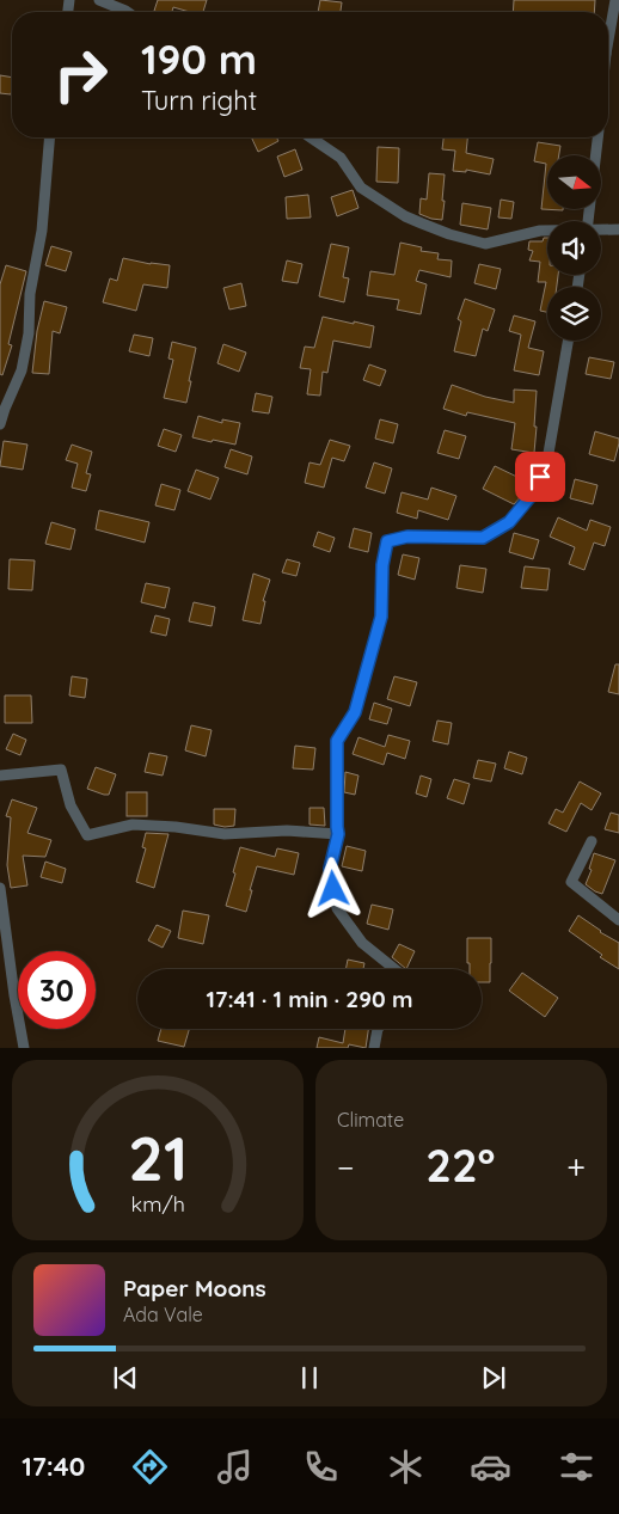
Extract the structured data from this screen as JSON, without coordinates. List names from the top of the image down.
{
  "north": "right",
  "page": {
    "turn": ["190 m", "Turn right"],
    "limit": "30",
    "trip": "17:41 · 1 min · 290 m",
    "tile": "Climate",
    "heat": ["−", "22°", "+"],
    "song": ["Paper Moons", "Ada Vale"],
    "tabs": "17:40",
    "gauge": ["21", "km/h"]
  }
}
